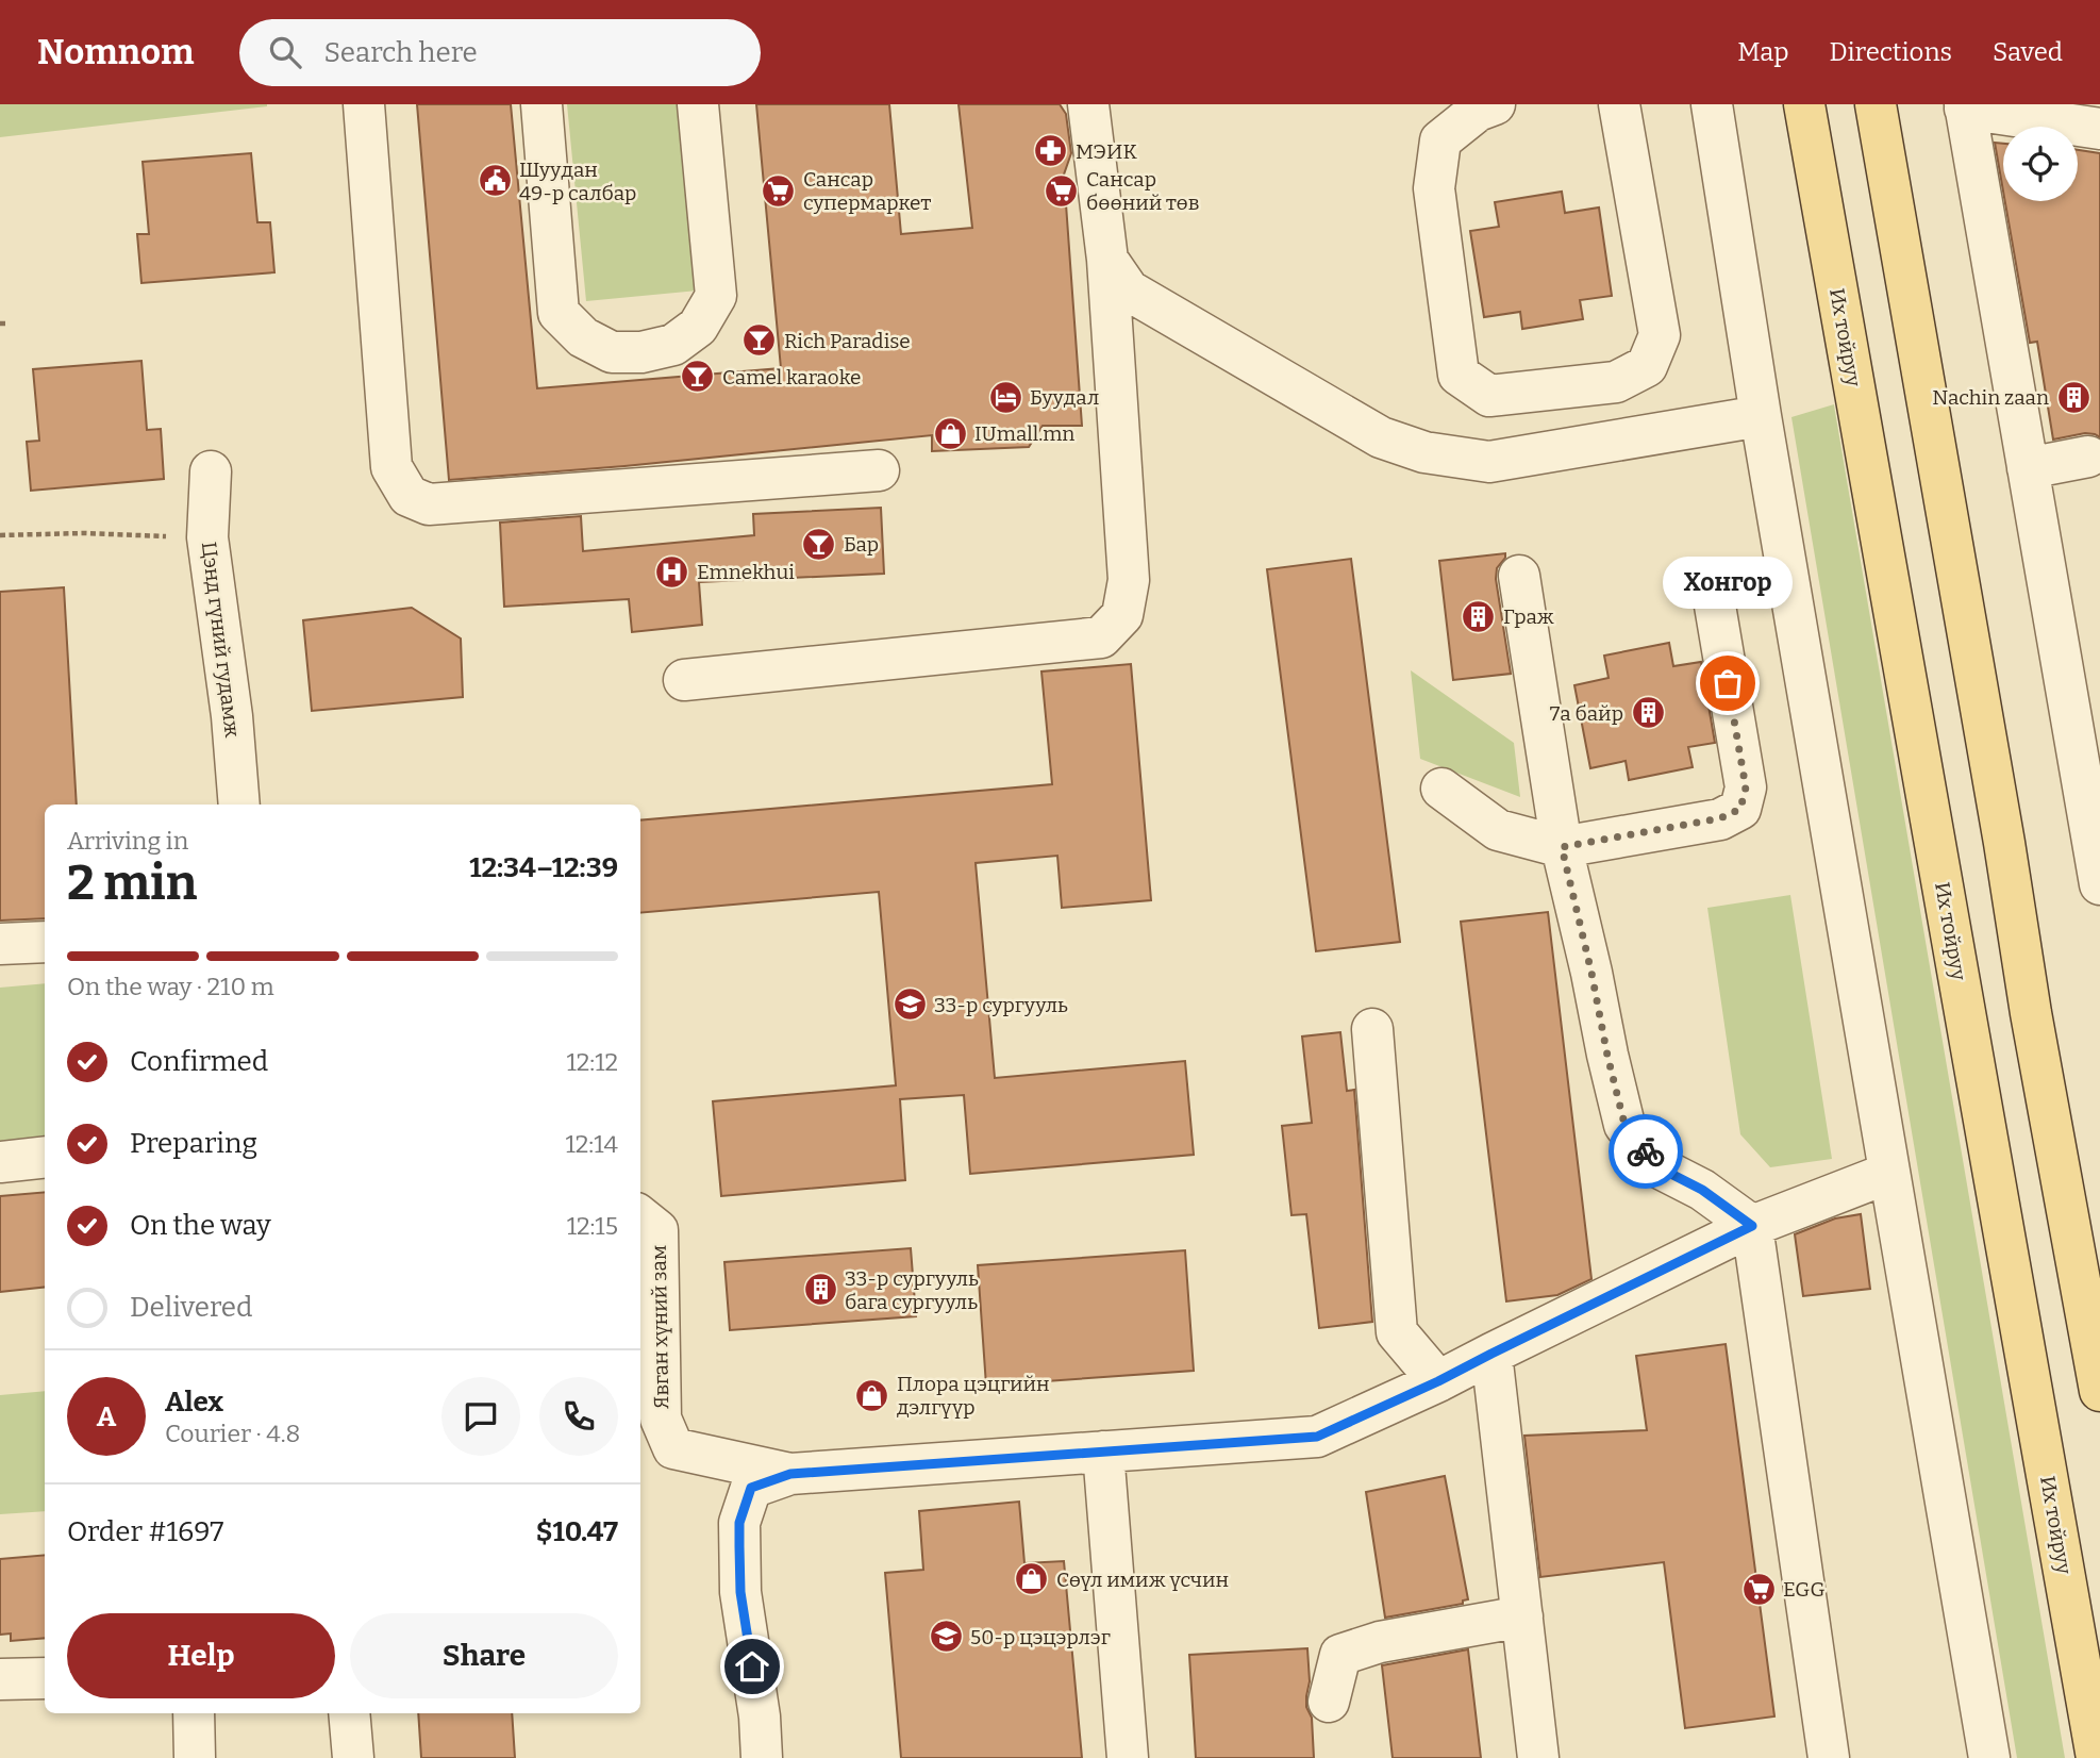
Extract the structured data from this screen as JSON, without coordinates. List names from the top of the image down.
{
  "streets": {
    "main road": ["Их тойруу"],
    "street": ["Цэнд гүний гудамж", "Явган хүний зам"]
  },
  "places": {
    "pharmacy": ["МЭИК"],
    "public building": ["Шуудан 49-р салбар"],
    "supermarket": ["Сансар супермаркет", "Сансар бөөний төв", "EGG"],
    "bar": ["Rich Paradise", "Camel karaoke", "Бар"],
    "hotel": ["Буудал"],
    "building": [
      "Nachin zaan",
      "Граж",
      "7а байр",
      "33-р сургууль бага сургууль"
    ],
    "shop": ["IUmall.mn", "Плора цэцгийн дэлгүүр", "Сөүл имиж үсчин"],
    "hospital": ["Emnekhui"],
    "other": ["Хонгор"],
    "school or university": ["33-р сургууль", "50-р цэцэрлэг"]
  },
  "page": {
    "header": "Nomnom",
    "search": "Search here",
    "nav": ["Map", "Directions", "Saved"],
    "bubble": "Хонгор",
    "heading": ["2 min", "Arriving in", "12:34–12:39"],
    "panel": [
      "Alex",
      "Courier · 4.8",
      "Order #1697",
      "$10.47"
    ],
    "bar": "On the way · 210 m",
    "list": [
      ["Confirmed", "12:12"],
      ["Preparing", "12:14"],
      ["On the way", "12:15"],
      "Delivered"
    ],
    "round": "A",
    "buttons": ["Help", "Share"]
  }
}
